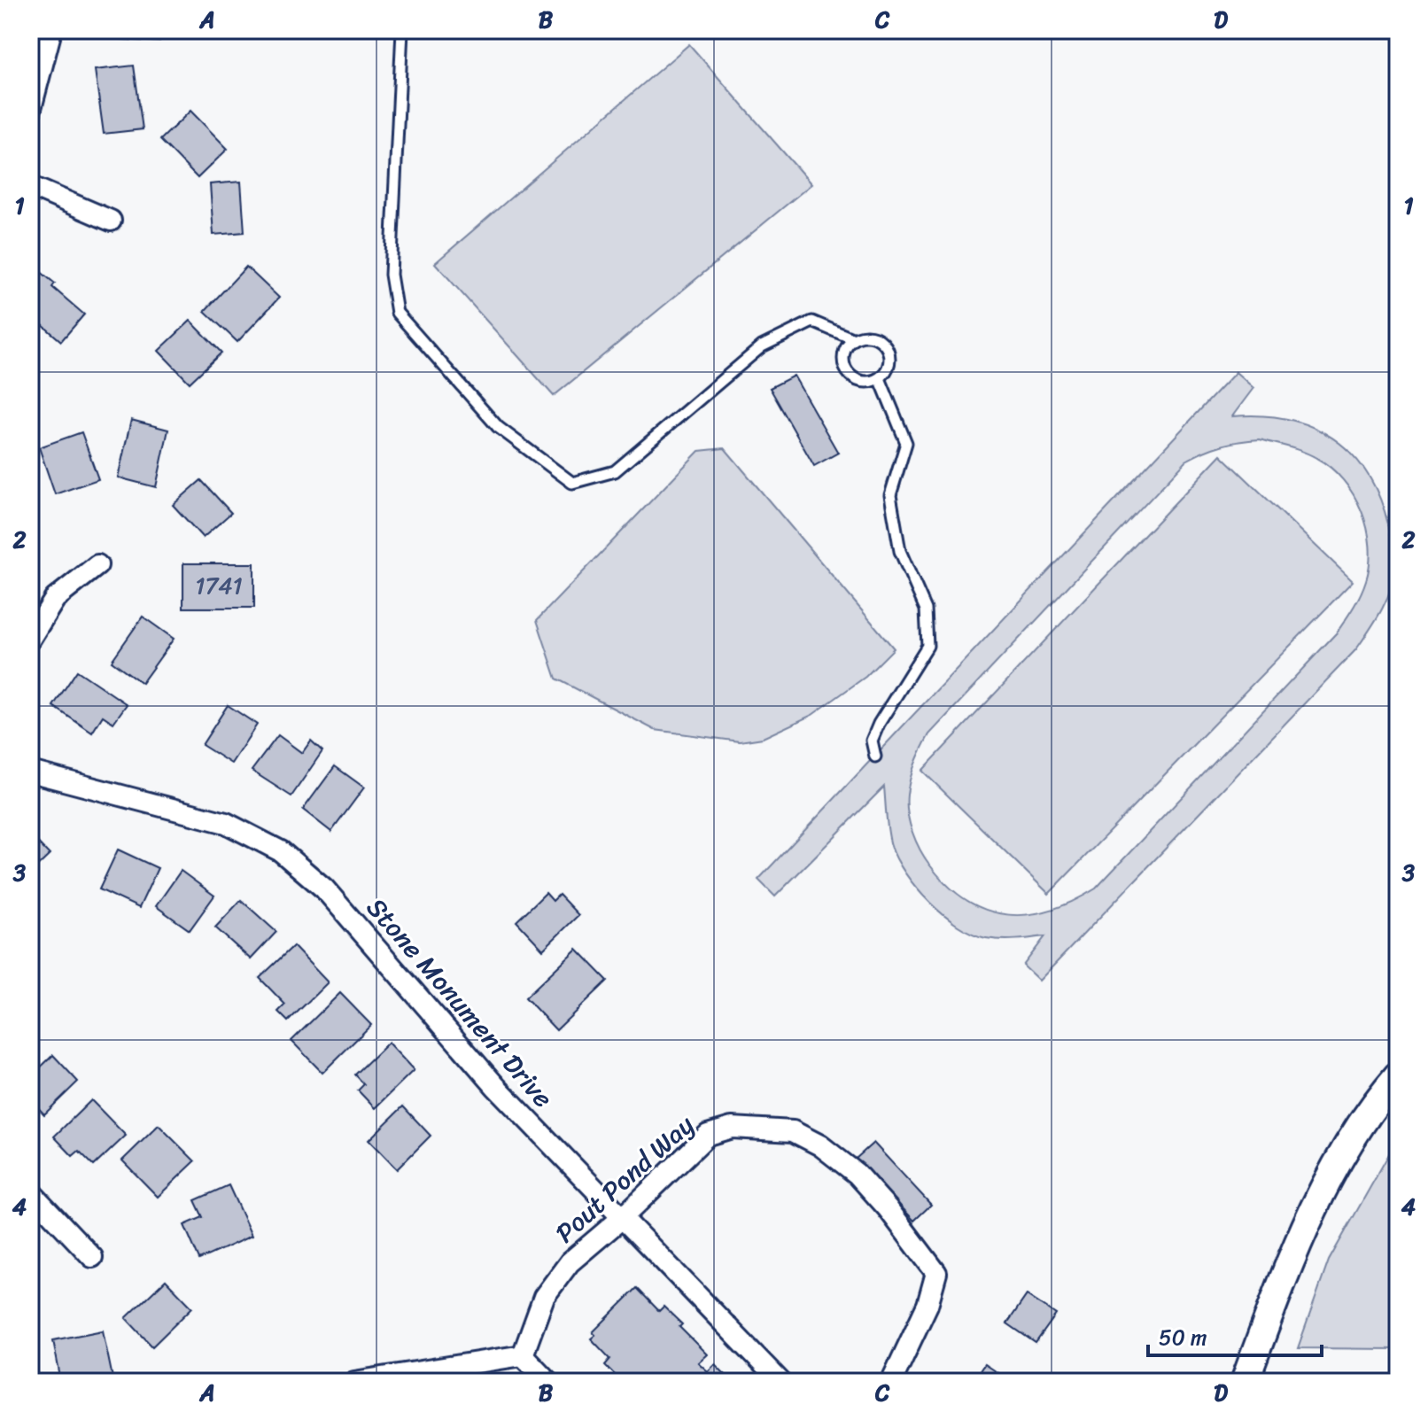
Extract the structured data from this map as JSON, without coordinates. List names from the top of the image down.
{
  "streets": {
    "street": ["Stone Monument Drive", "Pout Pond Way"]
  },
  "crossings": [
    ["Stone Monument Drive", "Pout Pond Way"]
  ],
  "house_numbers": ["1741"],
  "scale_bar": "50 m",
  "grid": {
    "columns": [
      "A",
      "B",
      "C",
      "D"
    ],
    "rows": [
      "1",
      "2",
      "3",
      "4"
    ]
  }
}
